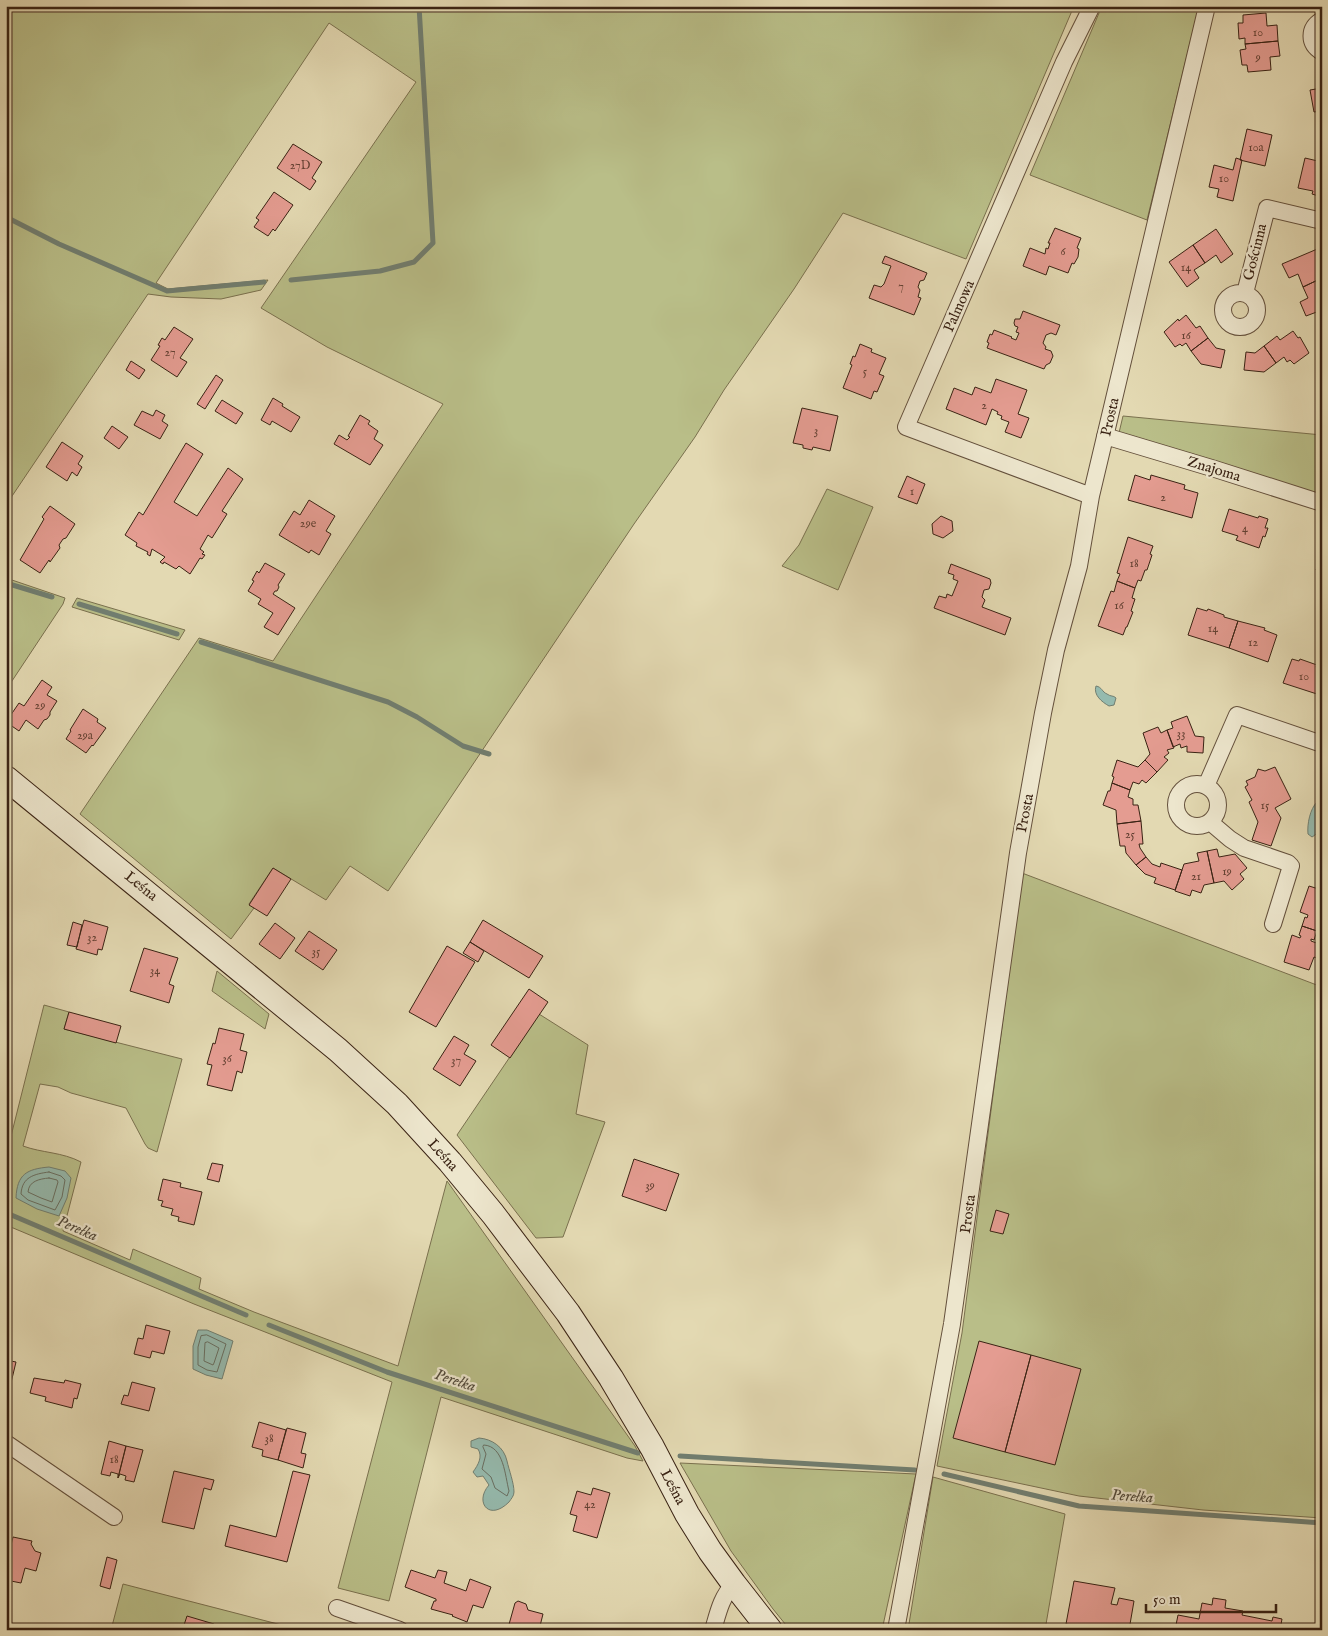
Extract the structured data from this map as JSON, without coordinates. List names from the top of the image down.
{
  "streets": {
    "street": [
      "Gościnna",
      "Palmowa",
      "Prosta",
      "Znajoma",
      "Leśna"
    ]
  },
  "crossings": [
    ["Palmowa", "Prosta"],
    ["Prosta", "Znajoma"]
  ],
  "water": ["Perełka"],
  "house_numbers": [
    "10",
    "9",
    "10a",
    "27D",
    "10",
    "6",
    "14",
    "7",
    "16",
    "27",
    "5",
    "2",
    "3",
    "1",
    "2",
    "29e",
    "4",
    "18",
    "16",
    "14",
    "12",
    "10",
    "29",
    "33",
    "29a",
    "15",
    "25",
    "19",
    "21",
    "32",
    "35",
    "34",
    "36",
    "37",
    "39",
    "38",
    "18",
    "42"
  ],
  "scale_bar": "50 m"
}
